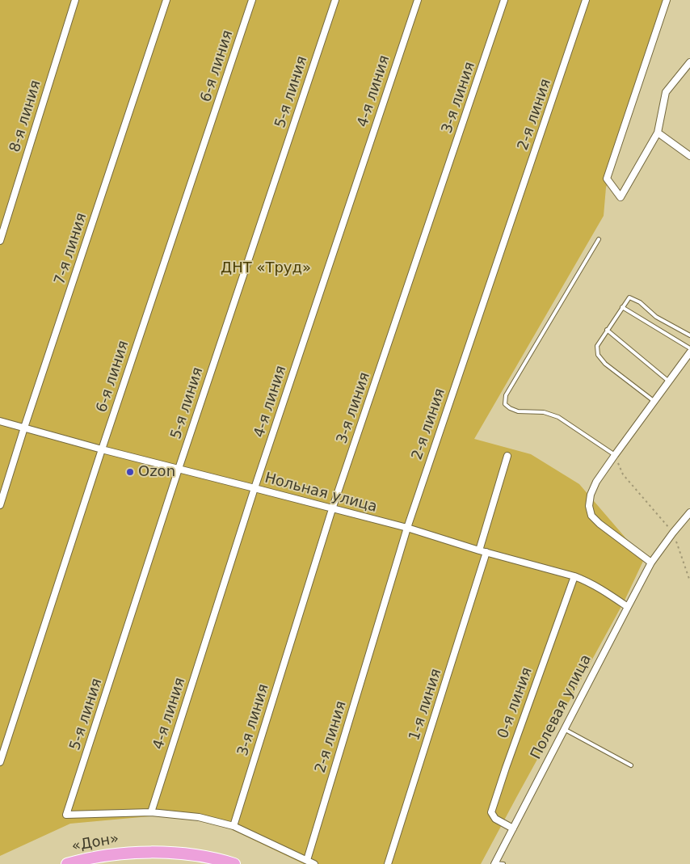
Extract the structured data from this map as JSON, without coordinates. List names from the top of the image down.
{
  "streets": {
    "highway": ["«Дон»"],
    "street": [
      "6-я линия",
      "4-я линия",
      "5-я линия",
      "3-я линия",
      "2-я линия",
      "8-я линия",
      "7-я линия",
      "Нольная улица",
      "0-я линия",
      "1-я линия",
      "Полевая улица"
    ]
  },
  "crossings": [
    ["6-я линия", "Нольная улица"],
    ["4-я линия", "5-я линия"],
    ["4-я линия", "Нольная улица"],
    ["5-я линия", "Нольная улица"],
    ["3-я линия", "Нольная улица"],
    ["2-я линия", "Нольная улица"],
    ["7-я линия", "Нольная улица"],
    ["Нольная улица", "0-я линия"],
    ["Нольная улица", "1-я линия"],
    ["Нольная улица", "Полевая улица"],
    ["0-я линия", "Полевая улица"]
  ],
  "parks": ["ДНТ «Труд»"],
  "places": ["Ozon"]
}
